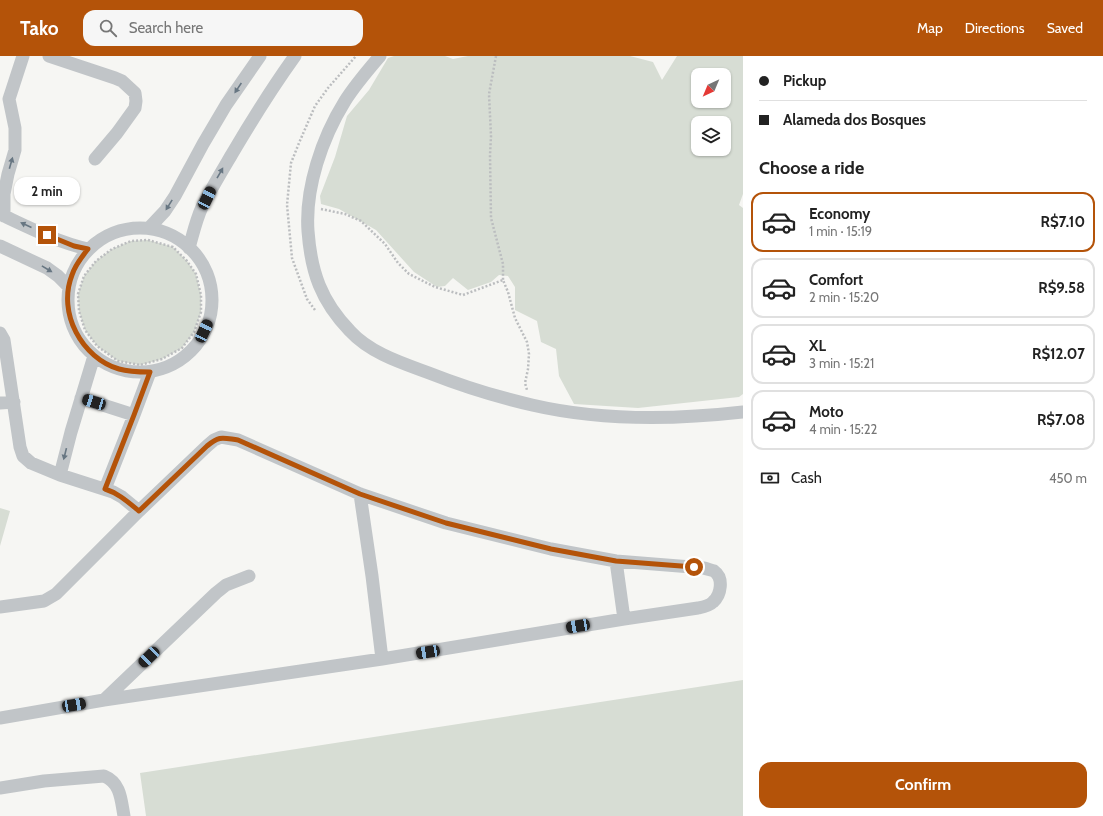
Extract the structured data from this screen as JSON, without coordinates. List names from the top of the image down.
{
  "north": "bottom left",
  "page": {
    "header": "Tako",
    "search": "Search here",
    "nav": ["Map", "Directions", "Saved"],
    "banner": ["Pickup", "Alameda dos Bosques"],
    "heading": "Choose a ride",
    "bubble": "2 min",
    "list": [
      {
        "name": "Economy",
        "note": "1 min · 15:19",
        "value": "R$7.10"
      },
      {
        "name": "Comfort",
        "note": "2 min · 15:20",
        "value": "R$9.58"
      },
      {
        "name": "XL",
        "note": "3 min · 15:21",
        "value": "R$12.07"
      },
      {
        "name": "Moto",
        "note": "4 min · 15:22",
        "value": "R$7.08"
      }
    ],
    "pay": ["Cash", "450 m"],
    "buttons": "Confirm"
  }
}
